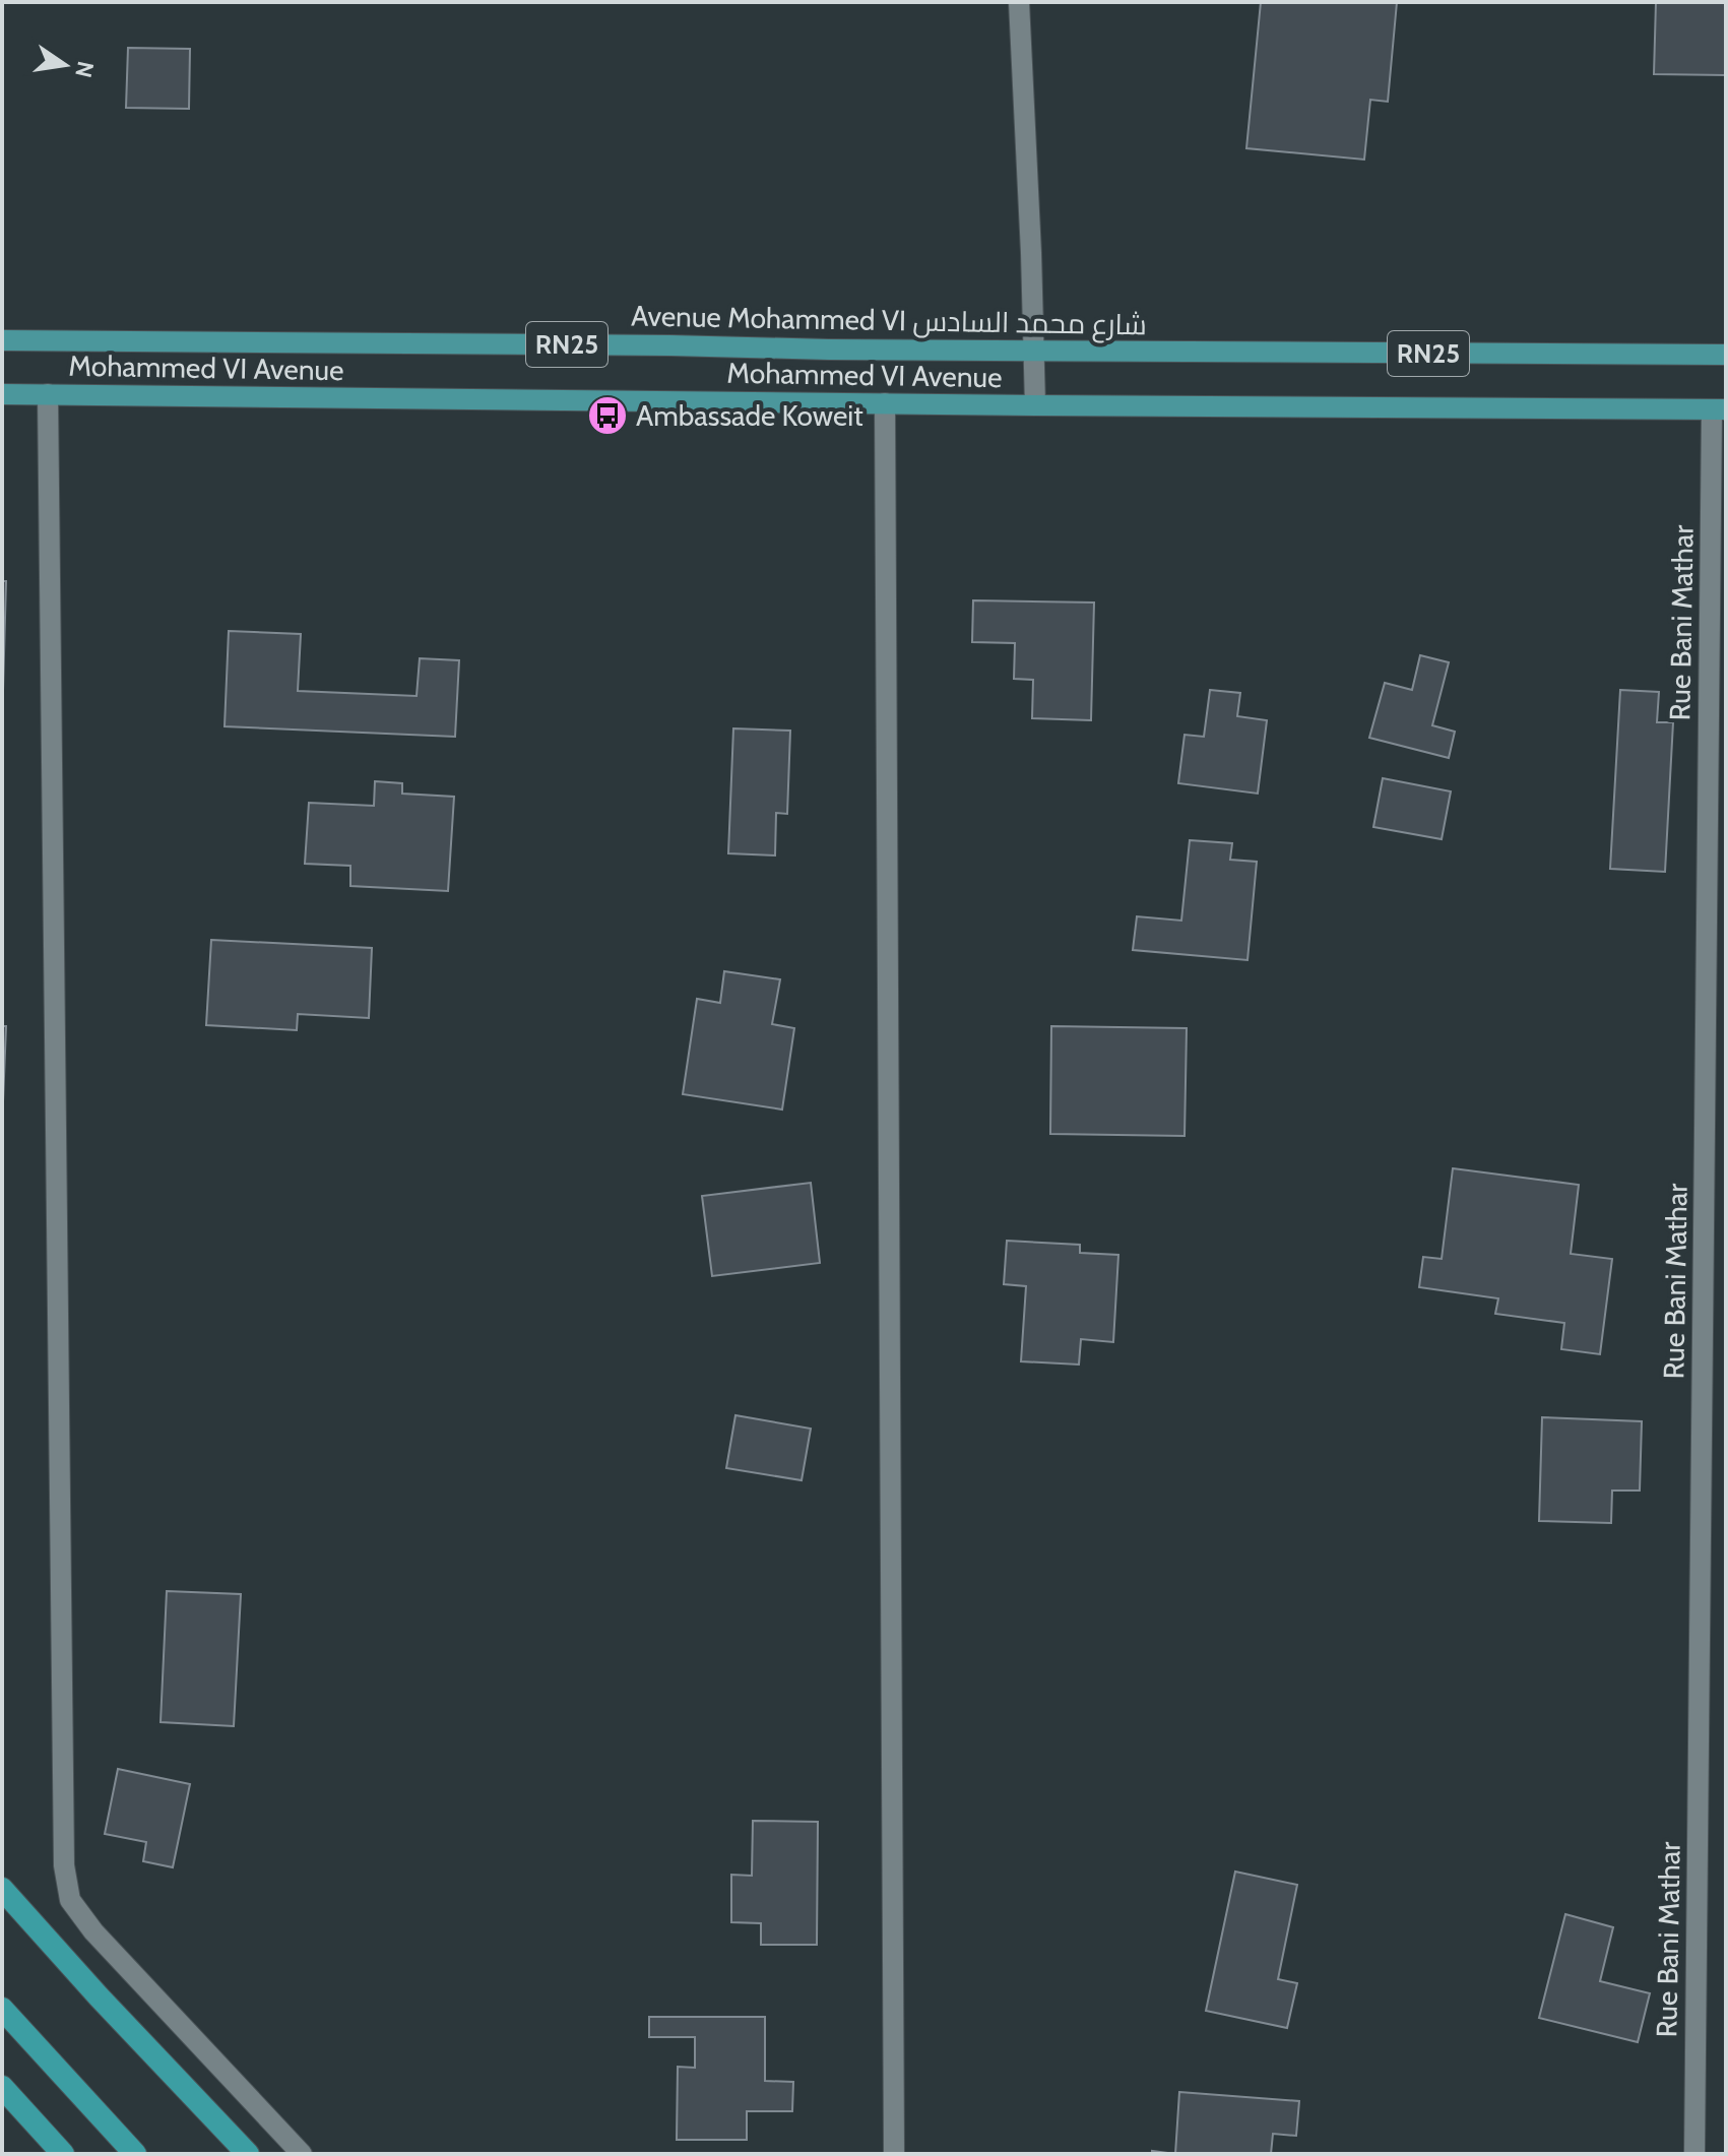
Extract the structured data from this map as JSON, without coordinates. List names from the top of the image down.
{
  "streets": {
    "main road": ["Avenue Mohammed VI شارع محمد السادس", "RN25", "Mohammed VI Avenue"],
    "street": ["Rue Bani Mathar"]
  },
  "crossings": [
    ["Mohammed VI Avenue", "Rue Bani Mathar"]
  ],
  "places": {
    "bus stop": ["Ambassade Koweit"]
  },
  "north": "right"
}
